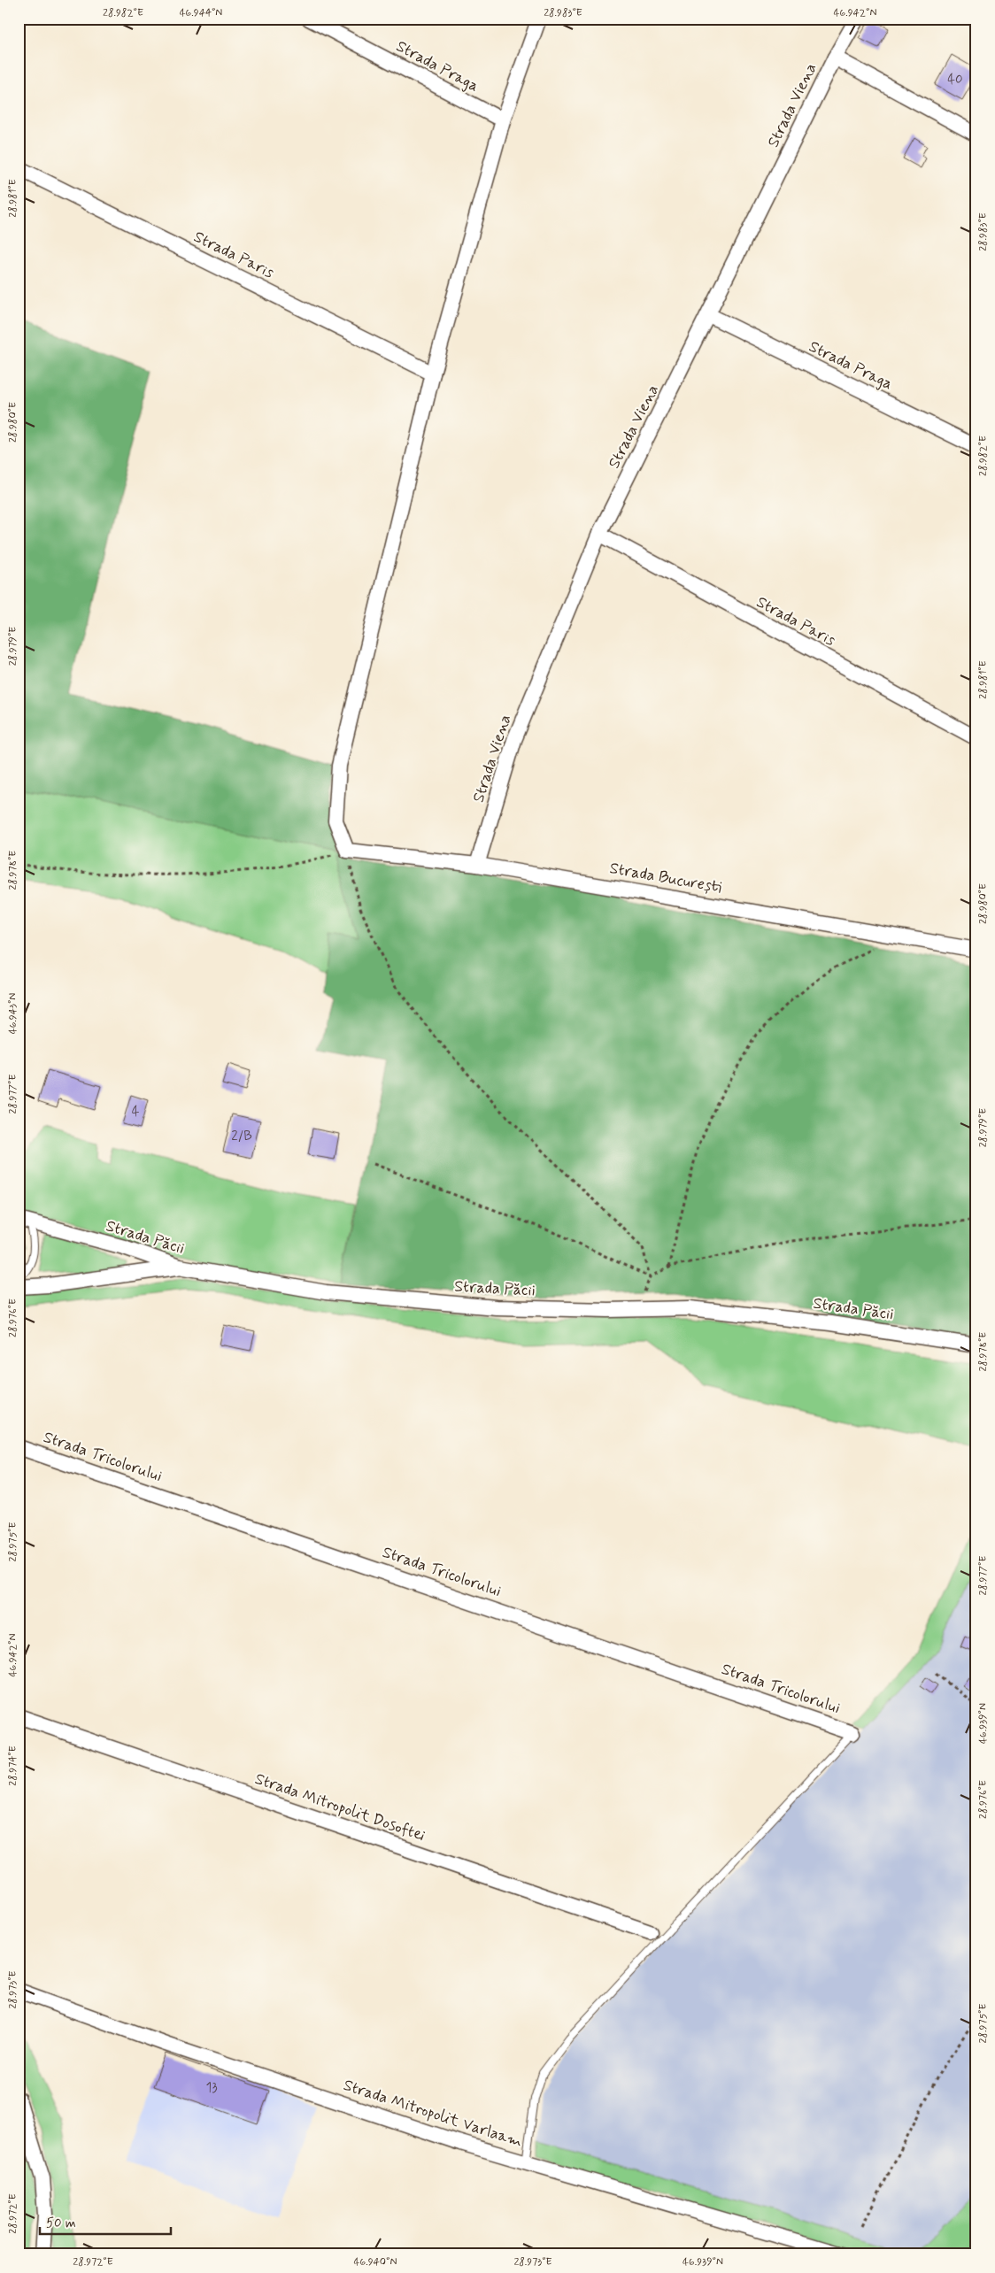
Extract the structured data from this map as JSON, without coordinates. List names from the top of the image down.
{
  "streets": {
    "street": [
      "Strada Praga",
      "Strada Viena",
      "Strada Paris",
      "Strada București",
      "Strada Păcii",
      "Strada Tricolorului",
      "Strada Mitropolit Dosoftei",
      "Strada Mitropolit Varlaam"
    ]
  },
  "crossings": [
    ["Strada Praga", "Strada Viena"],
    ["Strada Viena", "Strada Paris"],
    ["Strada Viena", "Strada București"]
  ],
  "house_numbers": [
    "40",
    "4",
    "2/B",
    "13"
  ],
  "scale_bar": "50 m",
  "coordinates": [
    "28.982°E",
    "46.944°N",
    "28.983°E",
    "46.942°N",
    "28.981°E",
    "28.980°E",
    "28.979°E",
    "28.978°E",
    "46.943°N",
    "28.977°E",
    "28.976°E",
    "28.975°E",
    "46.939°N",
    "28.974°E",
    "28.973°E",
    "28.972°E",
    "46.940°N"
  ]
}
